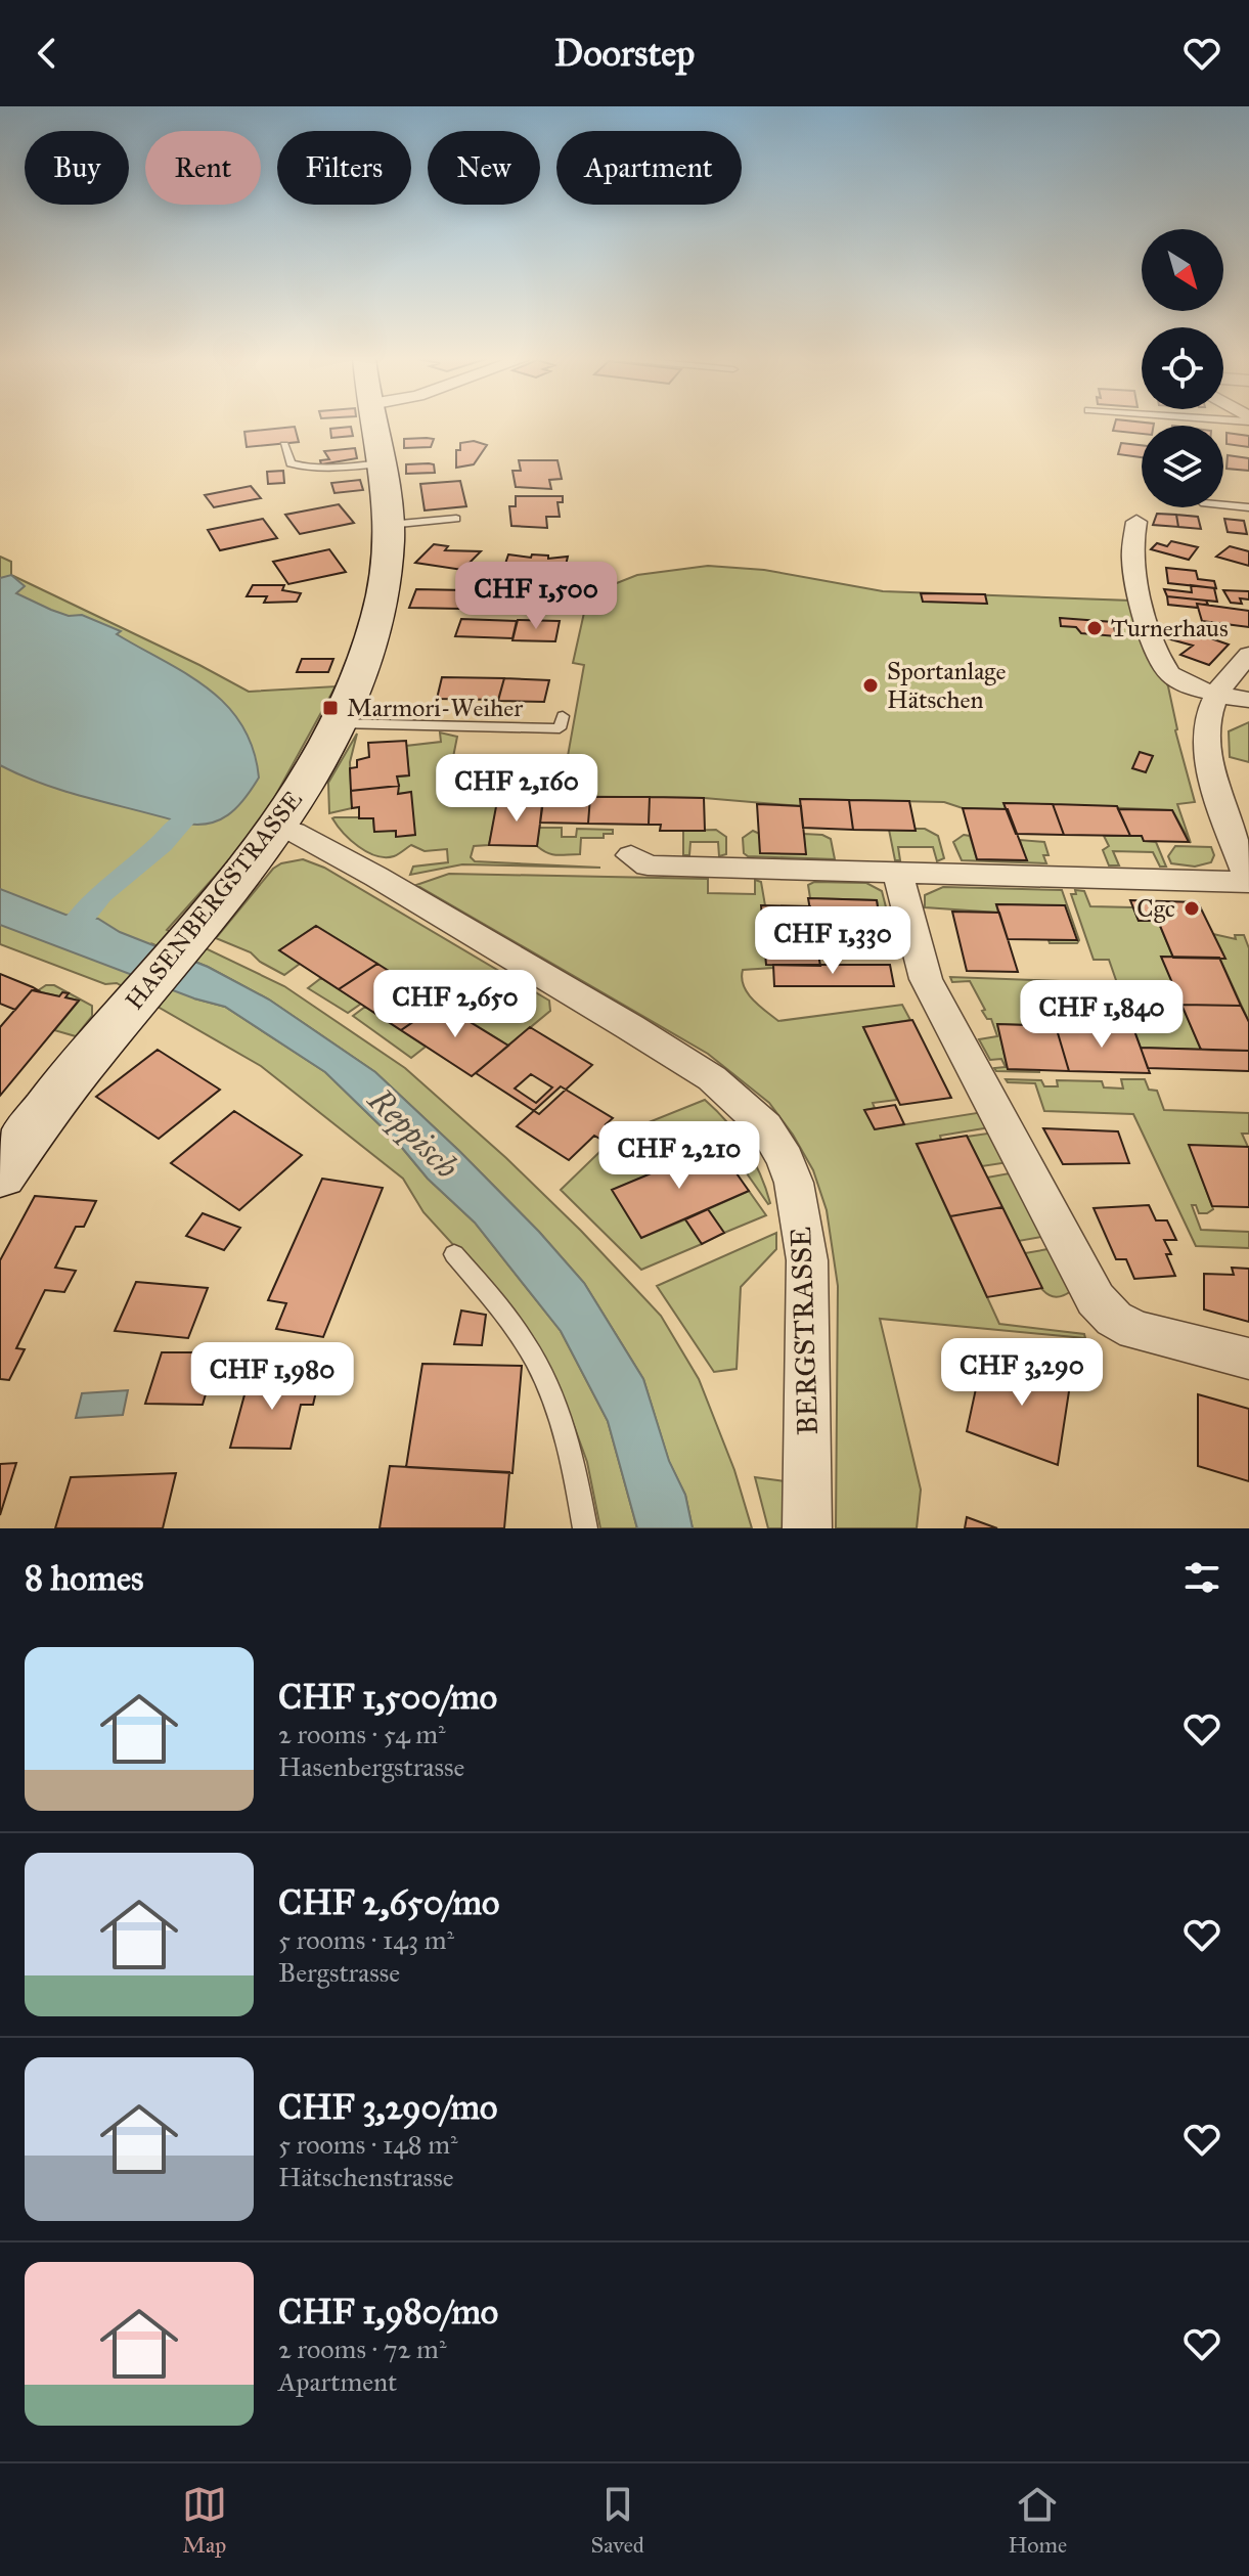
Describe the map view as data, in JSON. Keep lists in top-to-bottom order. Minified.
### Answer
{"streets":{"street":["HASENBERGSTRASSE","BERGSTRASSE"]},"crossings":[["HASENBERGSTRASSE","BERGSTRASSE"]],"water":["Reppisch"],"places":{"other":["Turnerhaus","Sportanlage Hätschen","Cgc"],"transit":["Marmori-Weiher"]},"north":"bottom right","page":{"header":"Doorstep","chip":["Buy","Rent","Filters","New","Apartment"],"price":["CHF 1,500","CHF 2,160","CHF 1,330","CHF 2,650","CHF 1,840","CHF 2,210","CHF 3,290","CHF 1,980"],"heading":"8 homes","list":[{"name":"CHF 1,500/mo","note":"2 rooms · 54 m² · Hasenbergstrasse"},{"name":"CHF 2,650/mo","note":"5 rooms · 143 m² · Bergstrasse"},{"name":"CHF 3,290/mo","note":"5 rooms · 148 m² · Hätschenstrasse"},{"name":"CHF 1,980/mo","note":"2 rooms · 72 m² · Apartment"}],"tabs":["Map","Saved","Home"]}}
